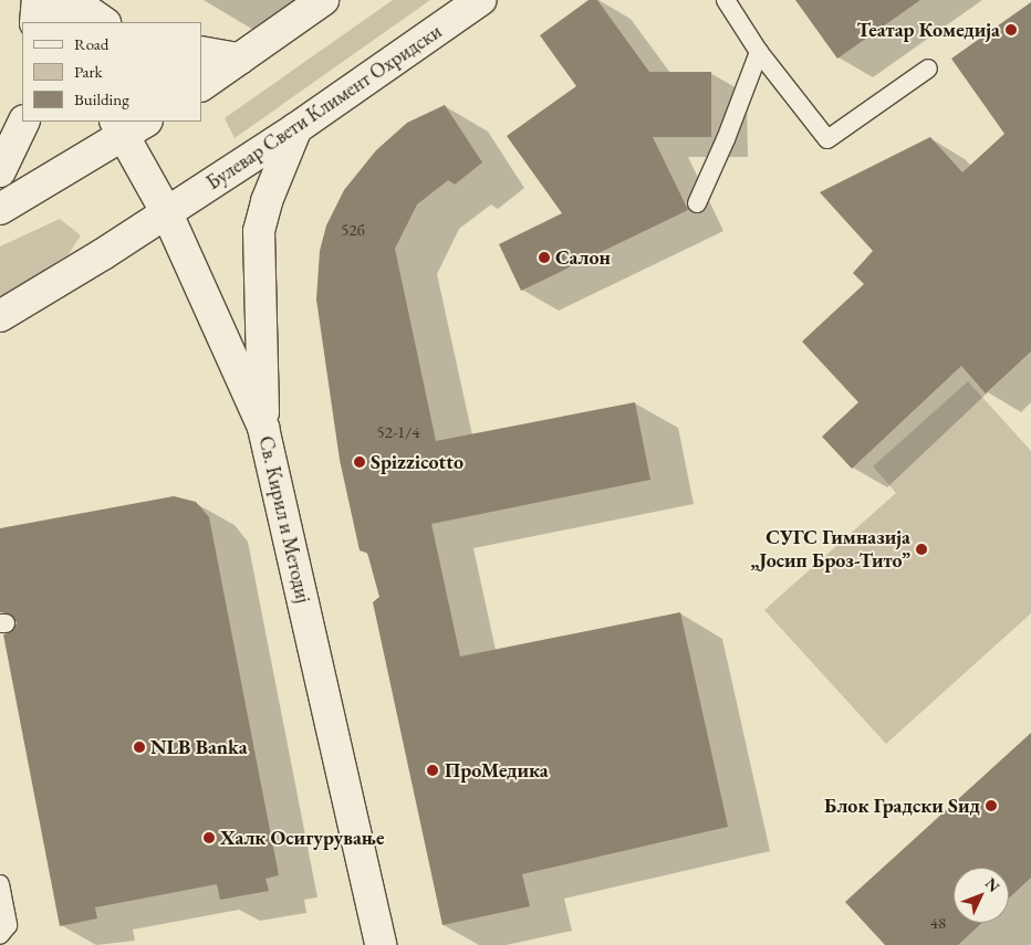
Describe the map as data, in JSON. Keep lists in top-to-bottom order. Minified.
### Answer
{"streets":{"street":["Булевар Свети Климент Охридски","Св. Кирил и Методиј"]},"crossings":[["Булевар Свети Климент Охридски","Св. Кирил и Методиј"]],"places":["Театар Комедија","Салон","Spizzicotto","СУГС Гимназија „Јосип Броз-Тито”","NLB Banka","ПроМедика","Блок Градски Sид","Халк Осигурување"],"house_numbers":["52б","52-1/4","48"],"legend":["Road","Park","Building"],"north":"top right"}
